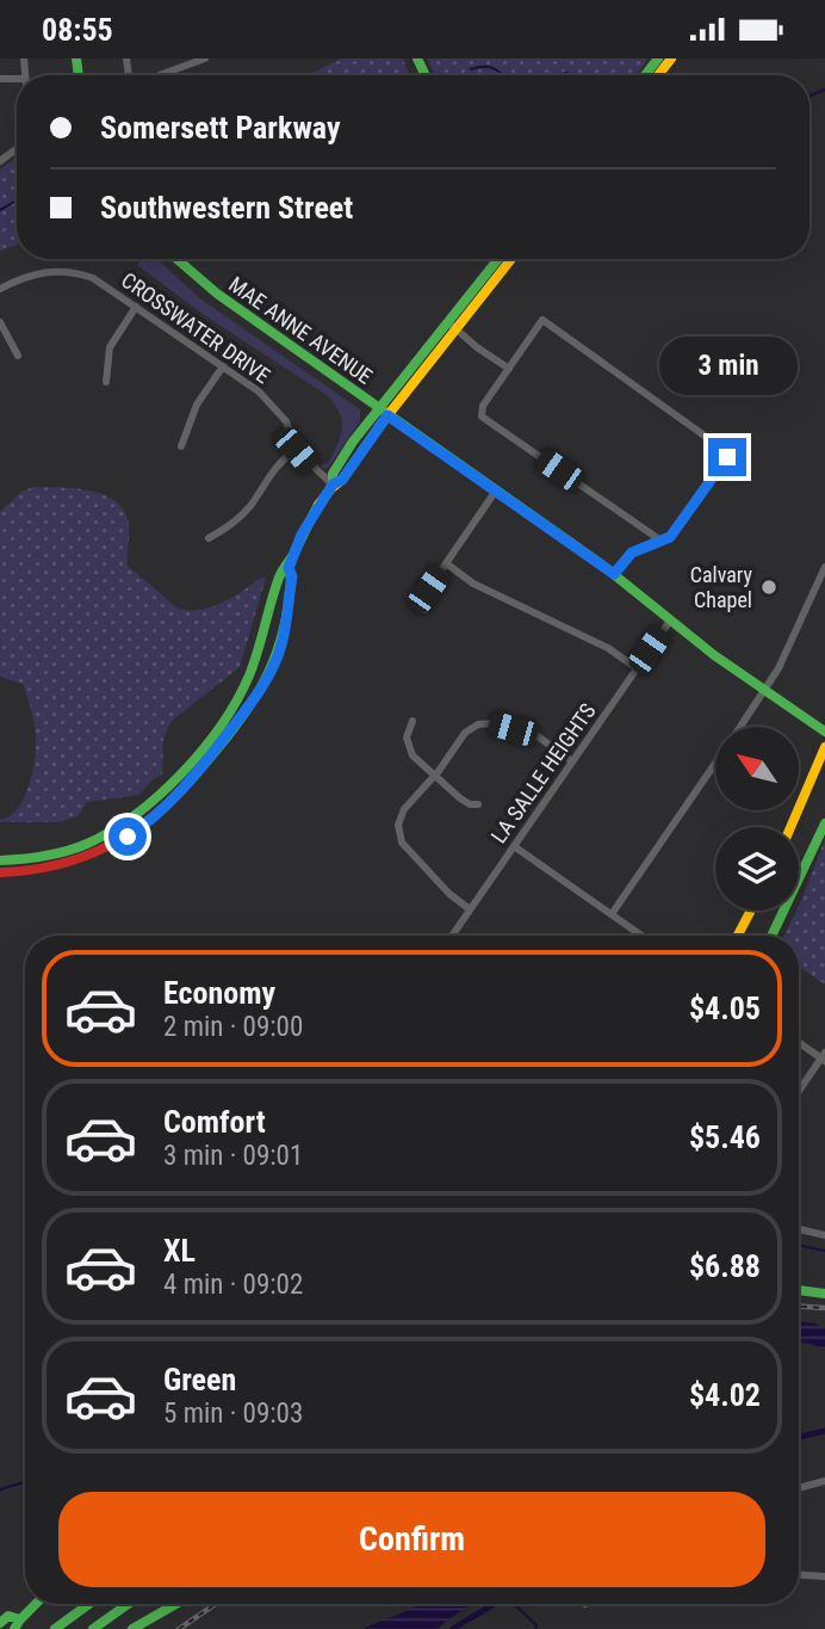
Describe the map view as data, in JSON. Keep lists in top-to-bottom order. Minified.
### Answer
{"streets":{"main road":["MAE ANNE AVENUE"],"street":["CROSSWATER DRIVE","LA SALLE HEIGHTS"]},"crossings":[["MAE ANNE AVENUE","LA SALLE HEIGHTS"]],"places":["Calvary Chapel"],"north":"top left","page":{"status":"08:55","banner":["Somersett Parkway","Southwestern Street"],"bubble":"3 min","list":[{"name":"Economy","note":"2 min · 09:00","value":"$4.05"},{"name":"Comfort","note":"3 min · 09:01","value":"$5.46"},{"name":"XL","note":"4 min · 09:02","value":"$6.88"},{"name":"Green","note":"5 min · 09:03","value":"$4.02"}],"buttons":"Confirm"}}
